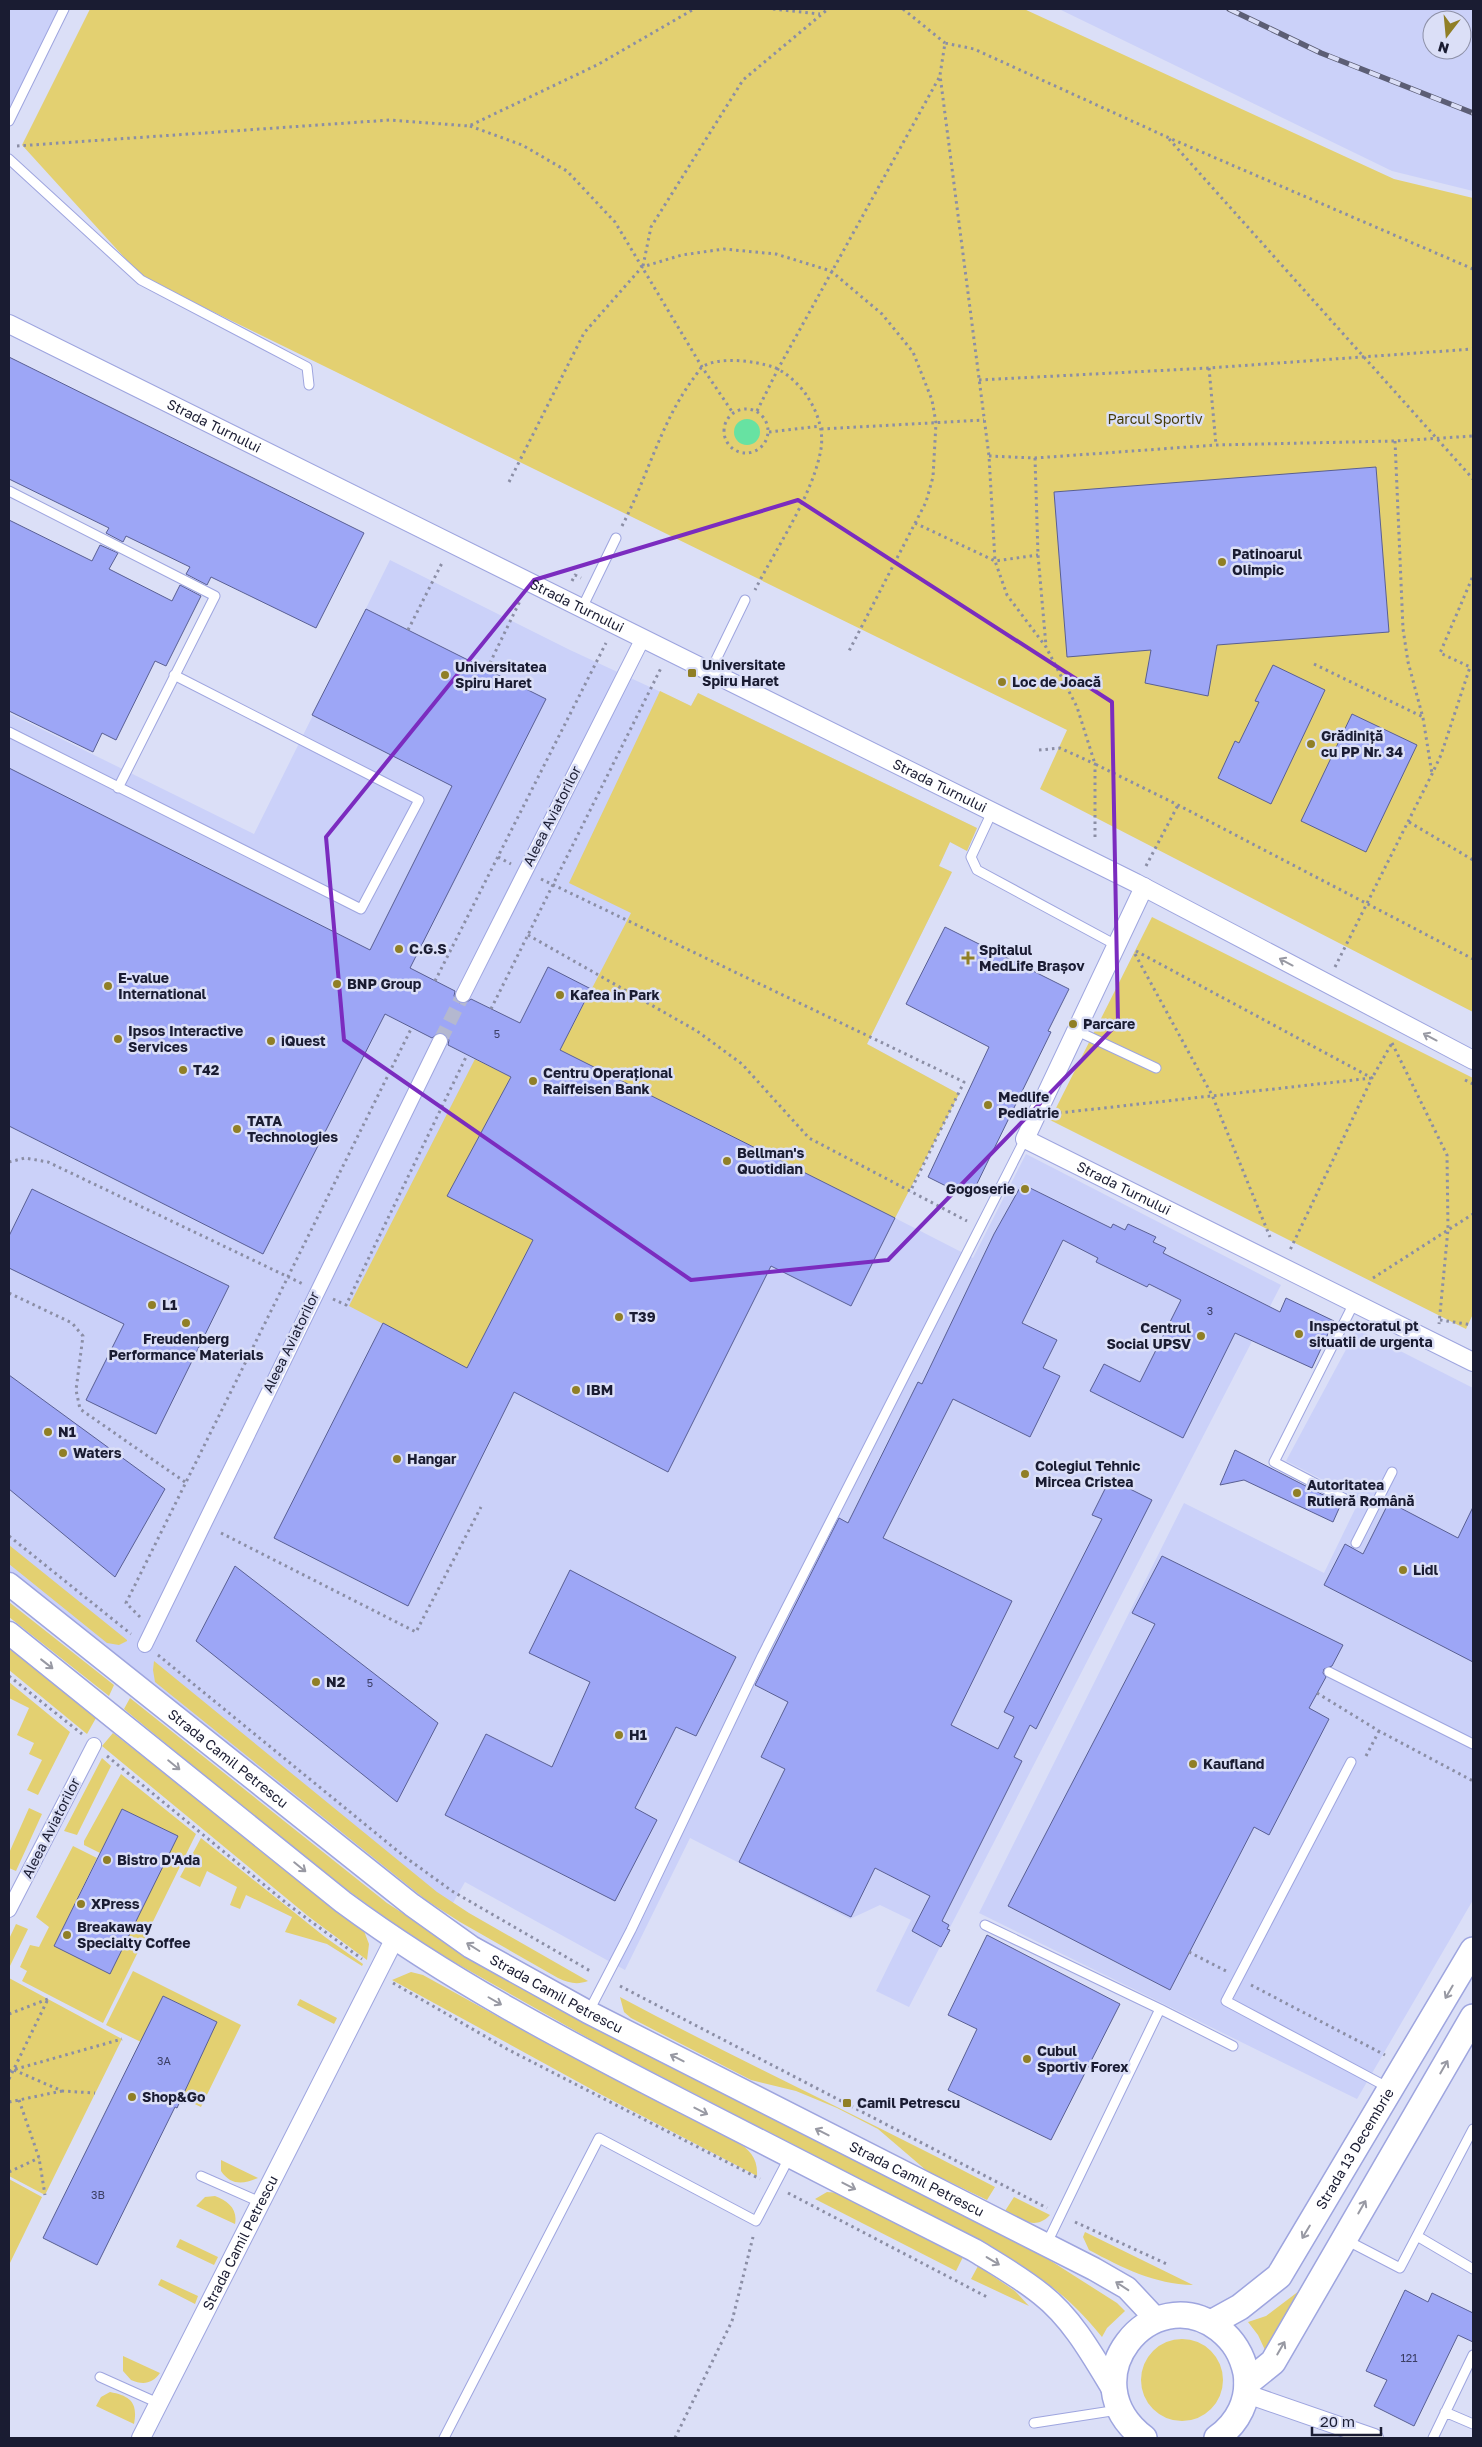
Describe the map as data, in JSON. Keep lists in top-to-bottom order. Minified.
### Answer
{"streets":{"main road":["Strada 13 Decembrie"],"street":["Strada Turnului","Aleea Aviatorilor","Strada Camil Petrescu"]},"crossings":[["Strada Turnului","Aleea Aviatorilor"]],"parks":["Parcul Sportiv"],"places":{"other":["Patinoarul Olimpic","Universitatea Spiru Haret","Loc de Joacă","Grădiniță cu PP Nr. 34","C.G.S","BNP Group","E-value International","Kafea in Park","Parcare","Ipsos Interactive Services","iQuest","T42","Centru Operațional Raiffeisen Bank","Medlife Pediatrie","TATA Technologies","Bellman's Quotidian","Gogoserie","L1","T39","Freudenberg Performance Materials","Inspectoratul pt situatii de urgenta","Centrul Social UPSV","IBM","N1","Waters","Hangar","Colegiul Tehnic Mircea Cristea","Autoritatea Rutieră Română","Lidl","N2","H1","Kaufland","Bistro D'Ada","XPress","Breakaway Specialty Coffee","Cubul Sportiv Forex","Shop&Go"],"transit":["Universitate Spiru Haret","Camil Petrescu"],"health":["Spitalul MedLife Brașov"]},"house_numbers":["5","3","5","3A","3B","121"],"scale_bar":"20 m","north":"bottom"}
